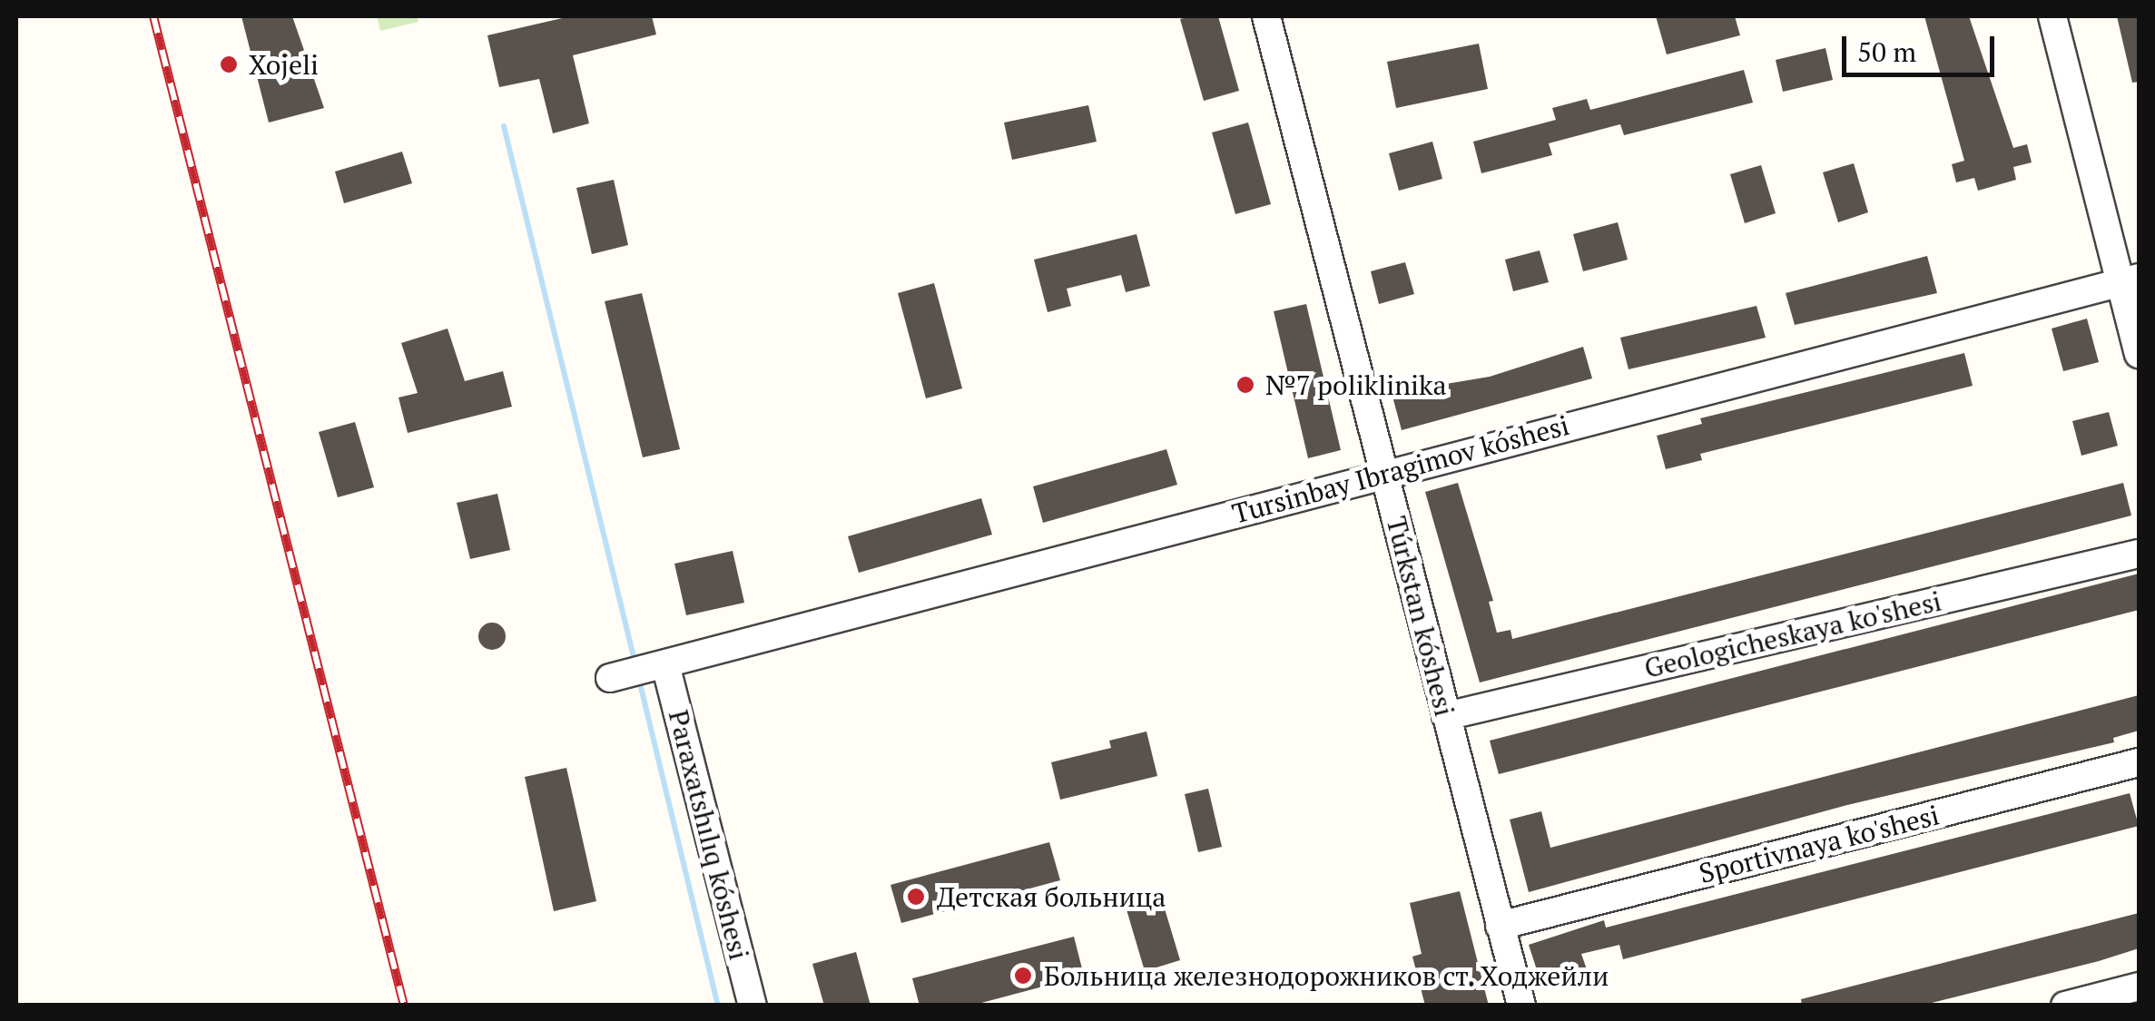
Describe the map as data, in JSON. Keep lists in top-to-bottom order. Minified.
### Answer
{"streets":{"street":["Tursinbay Ibragimov kóshesi","Túrkstan kóshesi","Geologicheskaya ko'shesi","Paraxatshılıq kóshesi","Sportivnaya ko'shesi"]},"crossings":[["Tursinbay Ibragimov kóshesi","Túrkstan kóshesi"],["Tursinbay Ibragimov kóshesi","Paraxatshılıq kóshesi"],["Túrkstan kóshesi","Geologicheskaya ko'shesi"],["Túrkstan kóshesi","Sportivnaya ko'shesi"]],"places":["Xojeli","№7 poliklinika","Детская больница","Больница железнодорожников ст. Ходжейли"],"scale_bar":"50 m"}
